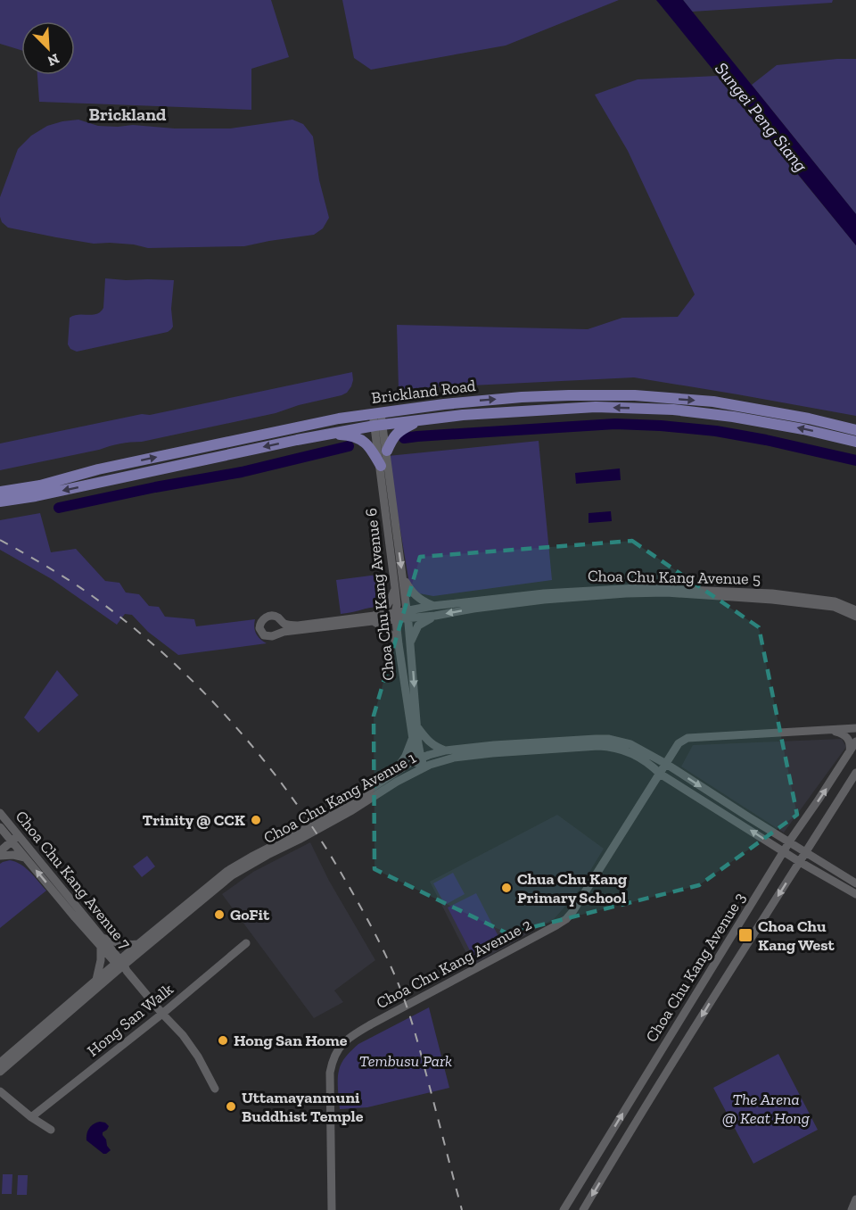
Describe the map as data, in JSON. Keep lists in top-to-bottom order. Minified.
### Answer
{"streets":{"main road":["Brickland Road"],"street":["Choa Chu Kang Avenue 5","Choa Chu Kang Avenue 6","Choa Chu Kang Avenue 1","Choa Chu Kang Avenue 7","Choa Chu Kang Avenue 2","Choa Chu Kang Avenue 3","Hong San Walk"]},"crossings":[["Brickland Road","Choa Chu Kang Avenue 6"],["Choa Chu Kang Avenue 5","Choa Chu Kang Avenue 6"],["Choa Chu Kang Avenue 6","Choa Chu Kang Avenue 1"],["Choa Chu Kang Avenue 1","Choa Chu Kang Avenue 7"],["Choa Chu Kang Avenue 1","Choa Chu Kang Avenue 2"],["Choa Chu Kang Avenue 1","Choa Chu Kang Avenue 3"],["Choa Chu Kang Avenue 7","Hong San Walk"]],"districts":["Brickland"],"water":["Sungei Peng Siang"],"parks":["Tembusu Park","The Arena @ Keat Hong"],"places":{"other":["Trinity @ CCK","Chua Chu Kang Primary School","GoFit","Hong San Home","Uttamayanmuni Buddhist Temple"],"transit":["Choa Chu Kang West"]},"north":"bottom right"}
